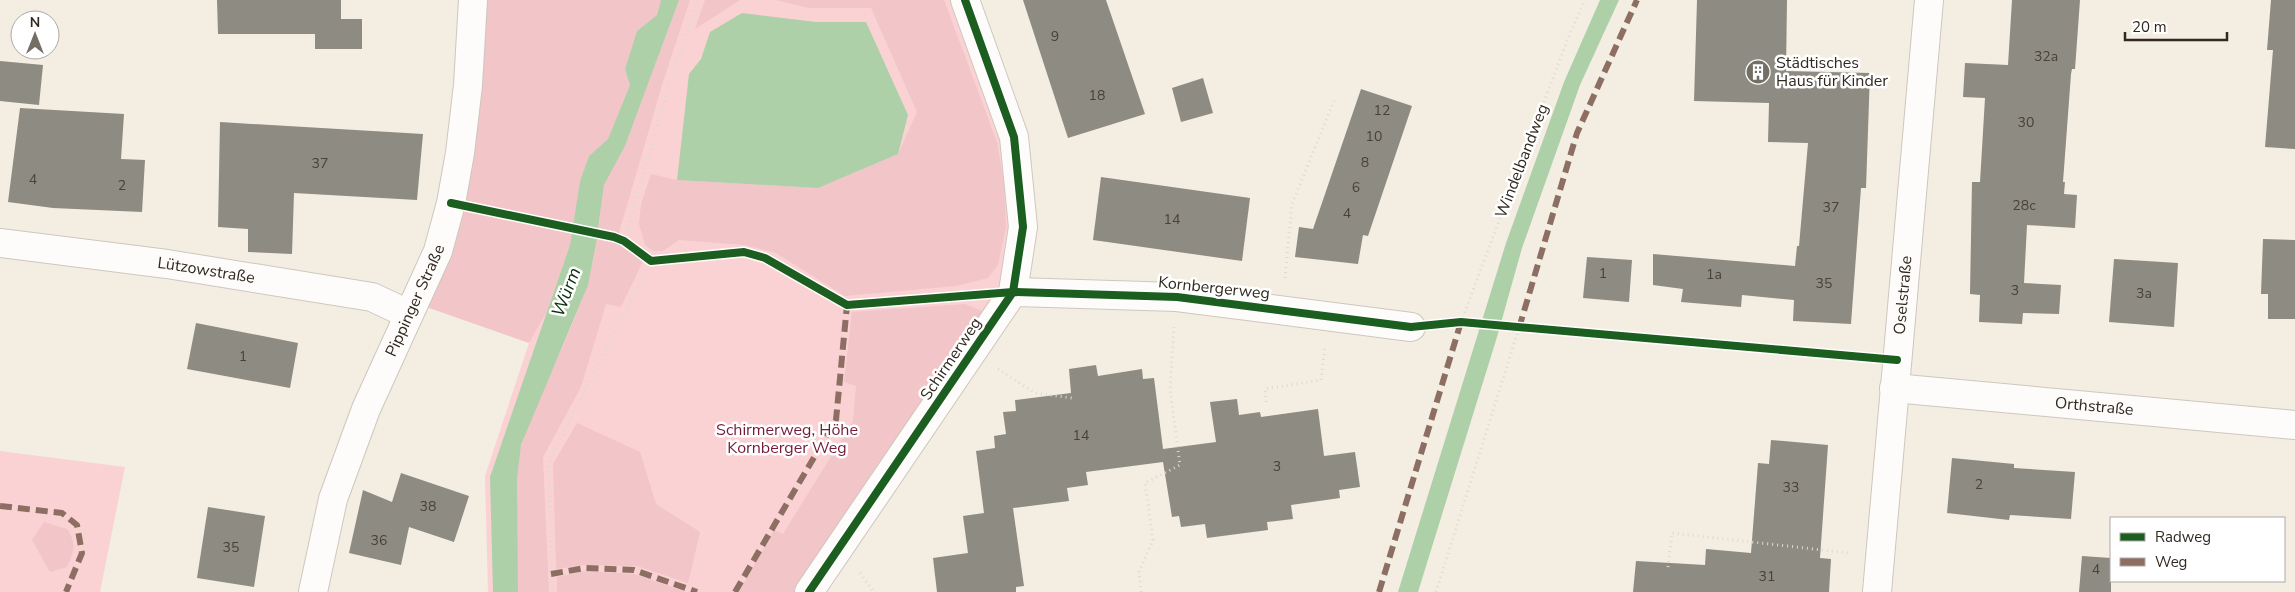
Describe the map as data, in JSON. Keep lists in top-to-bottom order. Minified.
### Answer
{"streets":{"street":["Lützowstraße","Kornbergerweg","Oselstraße","Pippinger Straße","Schirmerweg","Orthstraße"],"path":["Windelbandweg"]},"crossings":[["Lützowstraße","Pippinger Straße"],["Kornbergerweg","Schirmerweg"],["Oselstraße","Orthstraße"]],"water":["Würm"],"parks":["Schirmerweg, Höhe Kornberger Weg"],"places":{"building":["Städtisches Haus für Kinder"]},"house_numbers":["9","32a","18","12","30","10","8","37","4","2","6","28c","37","4","14","1","1a","35","3","3a","1","14","3","2","33","38","36","35","4","31"],"legend":["Radweg","Weg"],"scale_bar":"20 m","north":"top"}
